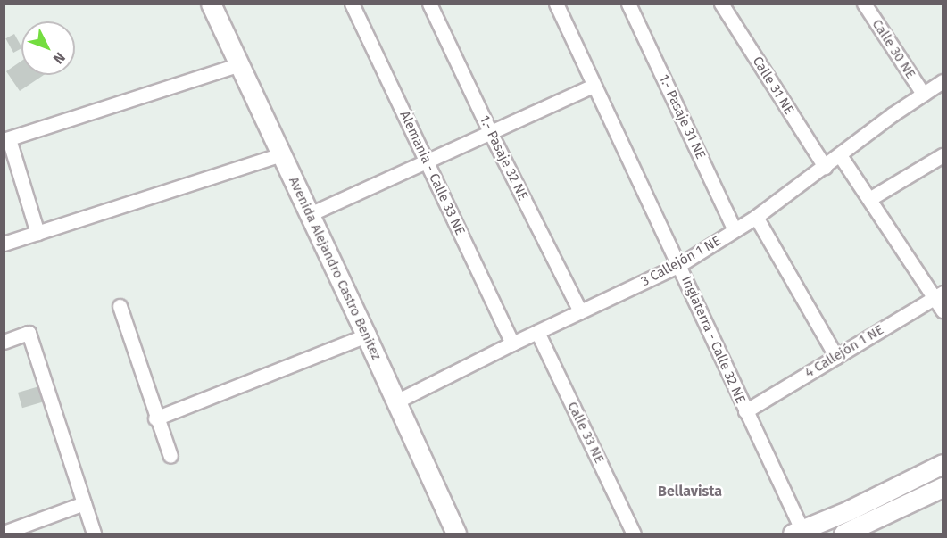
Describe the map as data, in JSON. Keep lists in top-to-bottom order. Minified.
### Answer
{"streets":{"street":["Calle 30 NE","Calle 31 NE","1.- Pasaje 31 NE","1.- Pasaje 32 NE","Alemania - Calle 33 NE","3 Callejón 1 NE","Avenida Alejandro Castro Benitez","Inglaterra - Calle 32 NE","4 Callejón 1 NE","Calle 33 NE"]},"crossings":[["Calle 30 NE","3 Callejón 1 NE"],["Calle 31 NE","3 Callejón 1 NE"],["1.- Pasaje 31 NE","3 Callejón 1 NE"],["1.- Pasaje 32 NE","3 Callejón 1 NE"],["Alemania - Calle 33 NE","3 Callejón 1 NE"],["3 Callejón 1 NE","Avenida Alejandro Castro Benitez"],["3 Callejón 1 NE","Inglaterra - Calle 32 NE"],["3 Callejón 1 NE","Calle 33 NE"],["Inglaterra - Calle 32 NE","4 Callejón 1 NE"]],"districts":["Bellavista"],"north":"bottom right"}
